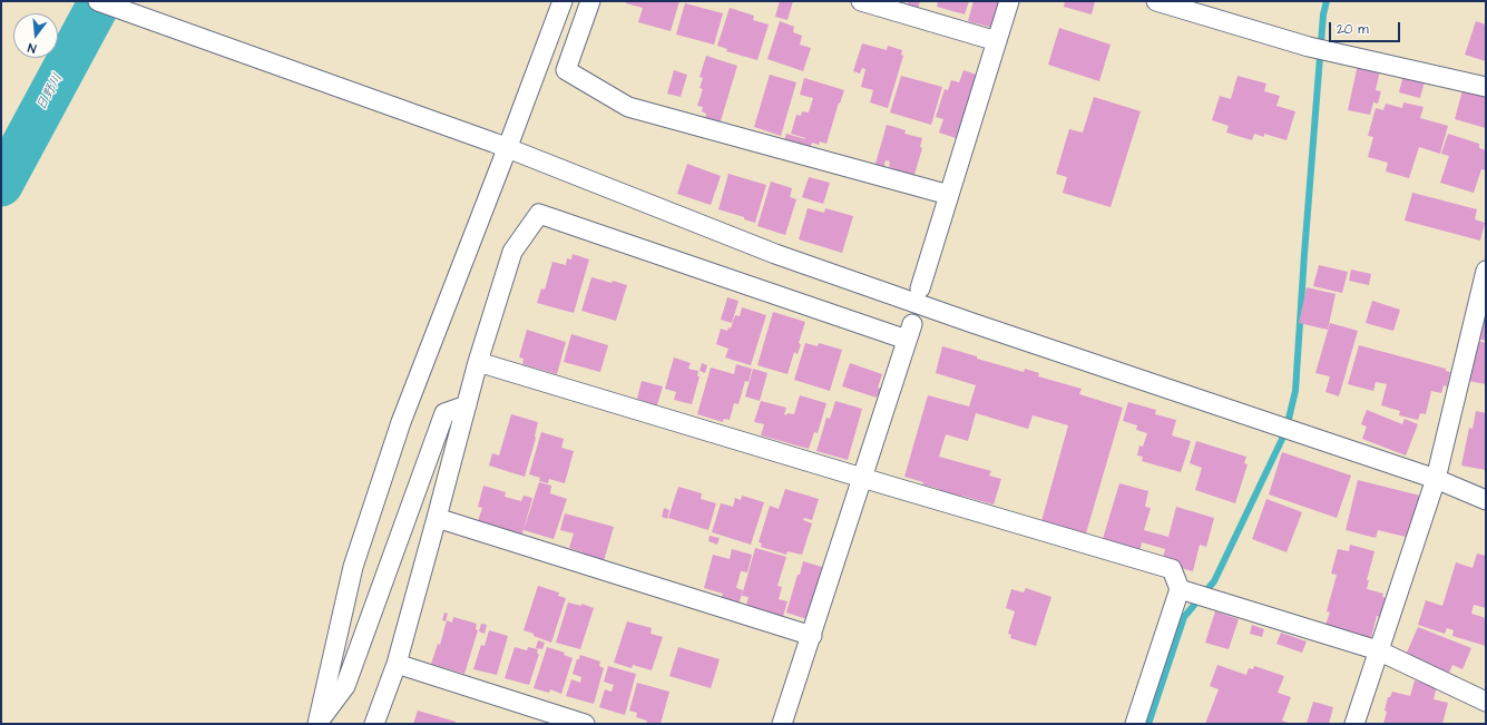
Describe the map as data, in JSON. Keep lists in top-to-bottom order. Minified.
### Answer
{"water":["日野川"],"scale_bar":"20 m","north":"bottom"}
